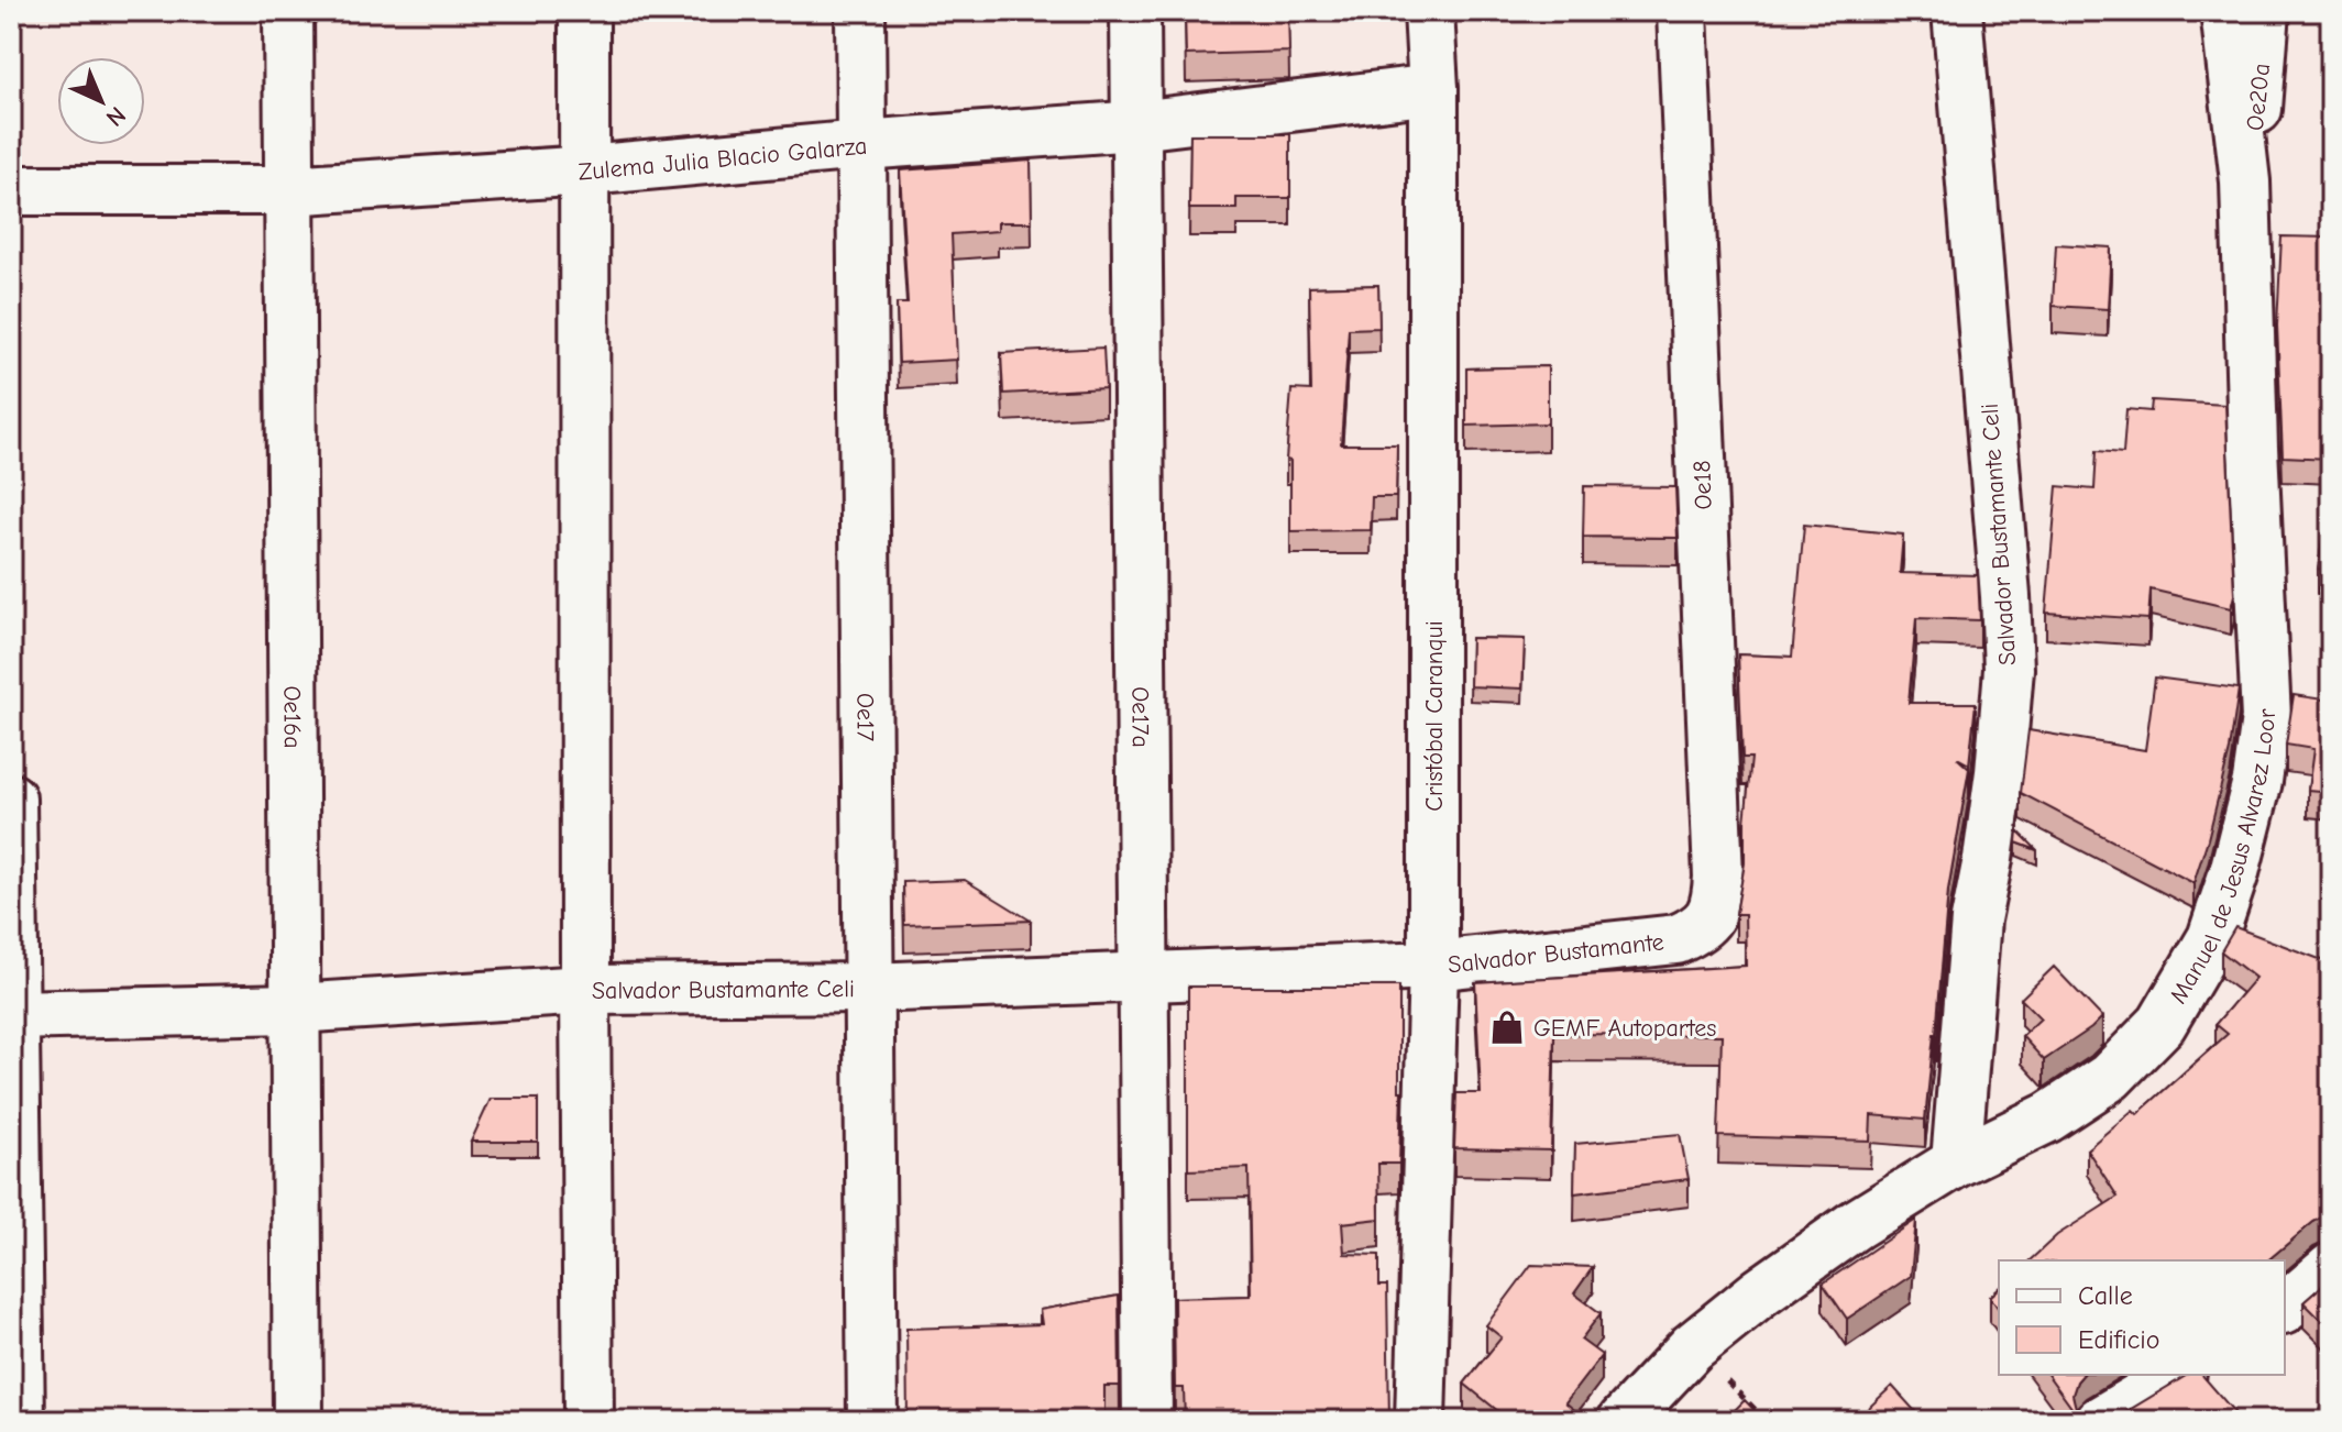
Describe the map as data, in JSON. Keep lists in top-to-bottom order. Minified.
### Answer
{"streets":{"street":["Oe20a","Zulema Julia Blacio Galarza","Oe18","Salvador Bustamante Celi","Oe16a","Oe17","Oe17a","Cristóbal Caranqui","Manuel de Jesus Alvarez Loor","Salvador Bustamante"]},"crossings":[["Oe20a","Manuel de Jesus Alvarez Loor"],["Zulema Julia Blacio Galarza","Oe16a"],["Zulema Julia Blacio Galarza","Oe17"],["Zulema Julia Blacio Galarza","Oe17a"],["Zulema Julia Blacio Galarza","Cristóbal Caranqui"],["Oe18","Salvador Bustamante"],["Salvador Bustamante Celi","Oe16a"],["Salvador Bustamante Celi","Oe17"],["Salvador Bustamante Celi","Oe17a"],["Salvador Bustamante Celi","Cristóbal Caranqui"],["Salvador Bustamante Celi","Manuel de Jesus Alvarez Loor"],["Salvador Bustamante Celi","Salvador Bustamante"],["Cristóbal Caranqui","Salvador Bustamante"]],"places":{"shop":["GEMF Autopartes"]},"legend":["Calle","Edificio"],"north":"bottom right"}
